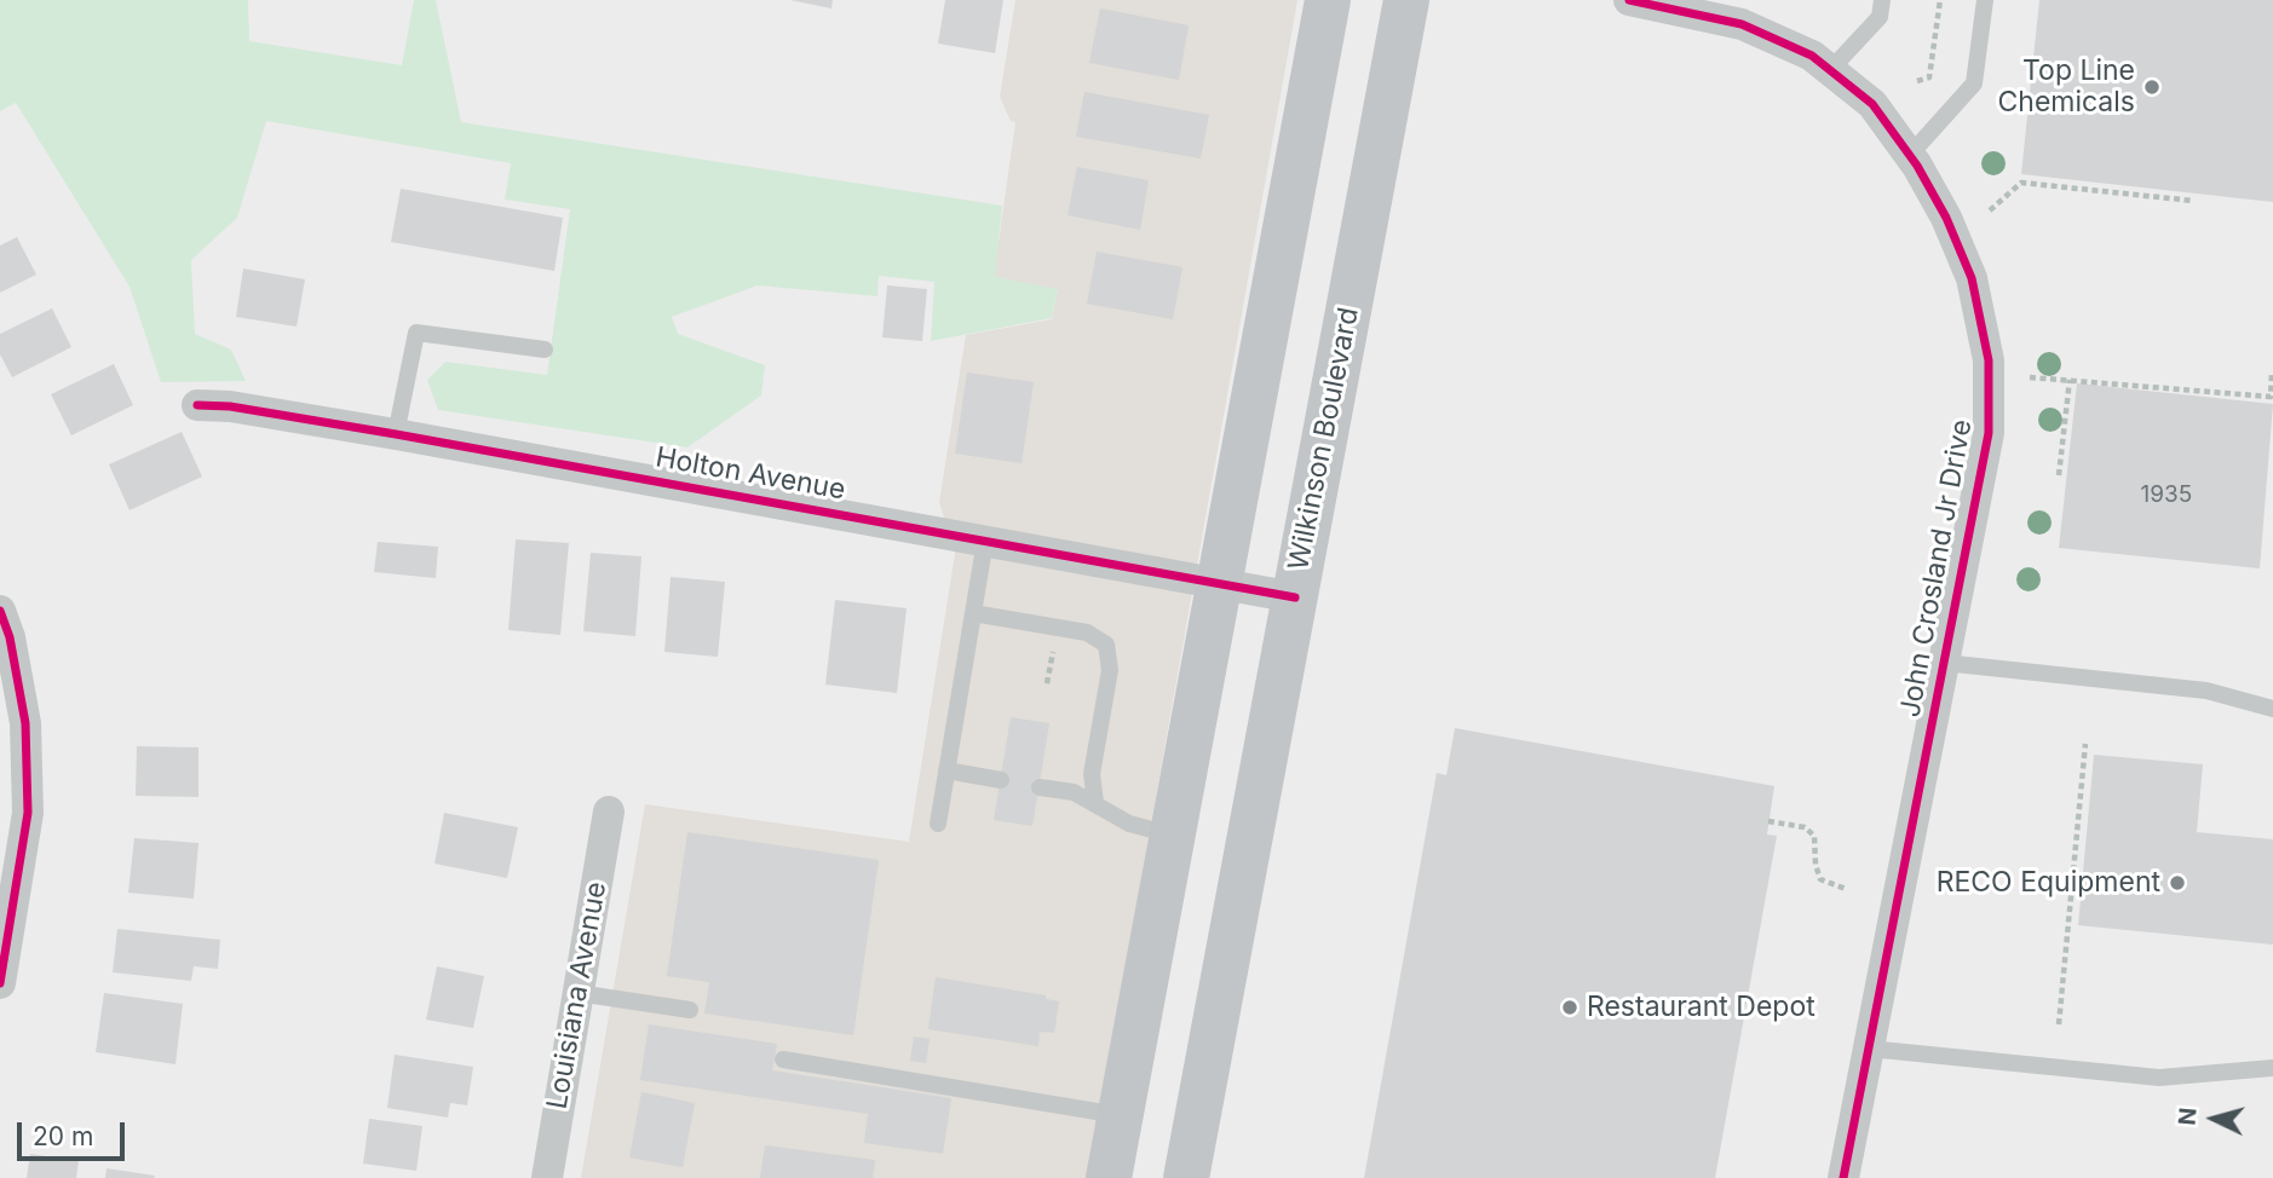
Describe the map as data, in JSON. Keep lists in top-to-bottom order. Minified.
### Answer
{"streets":{"main road":["Wilkinson Boulevard"],"street":["Holton Avenue","John Crosland Jr Drive","Louisiana Avenue"]},"crossings":[["Wilkinson Boulevard","Holton Avenue"]],"places":["Top Line Chemicals","RECO Equipment","Restaurant Depot"],"house_numbers":["1935"],"scale_bar":"20 m","north":"left"}
